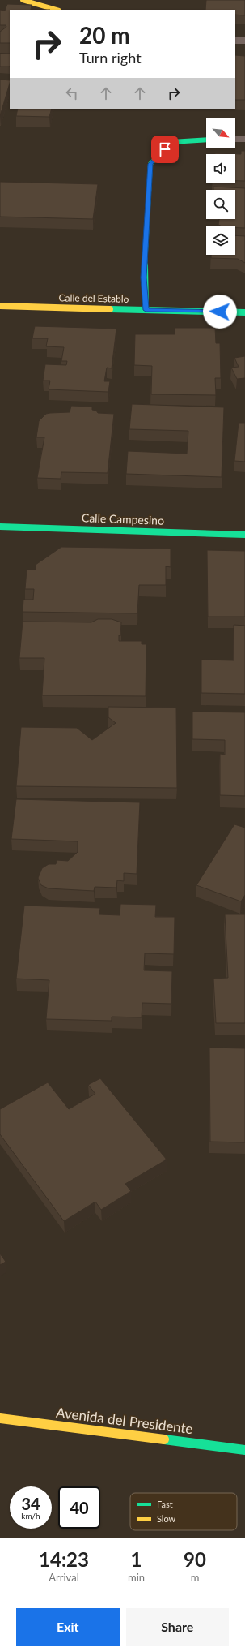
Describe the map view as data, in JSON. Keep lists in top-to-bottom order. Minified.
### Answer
{"streets":{"street":["Calle del Establo","Calle Campesino","Avenida del Presidente"]},"legend":["Fast","Slow"],"north":"bottom right","page":{"turn":["20 m","Turn right"],"speed":"34 km/h","limit":"40","eta":["14:23","Arrival","1","min","90","m"],"buttons":["Exit","Share"]}}
